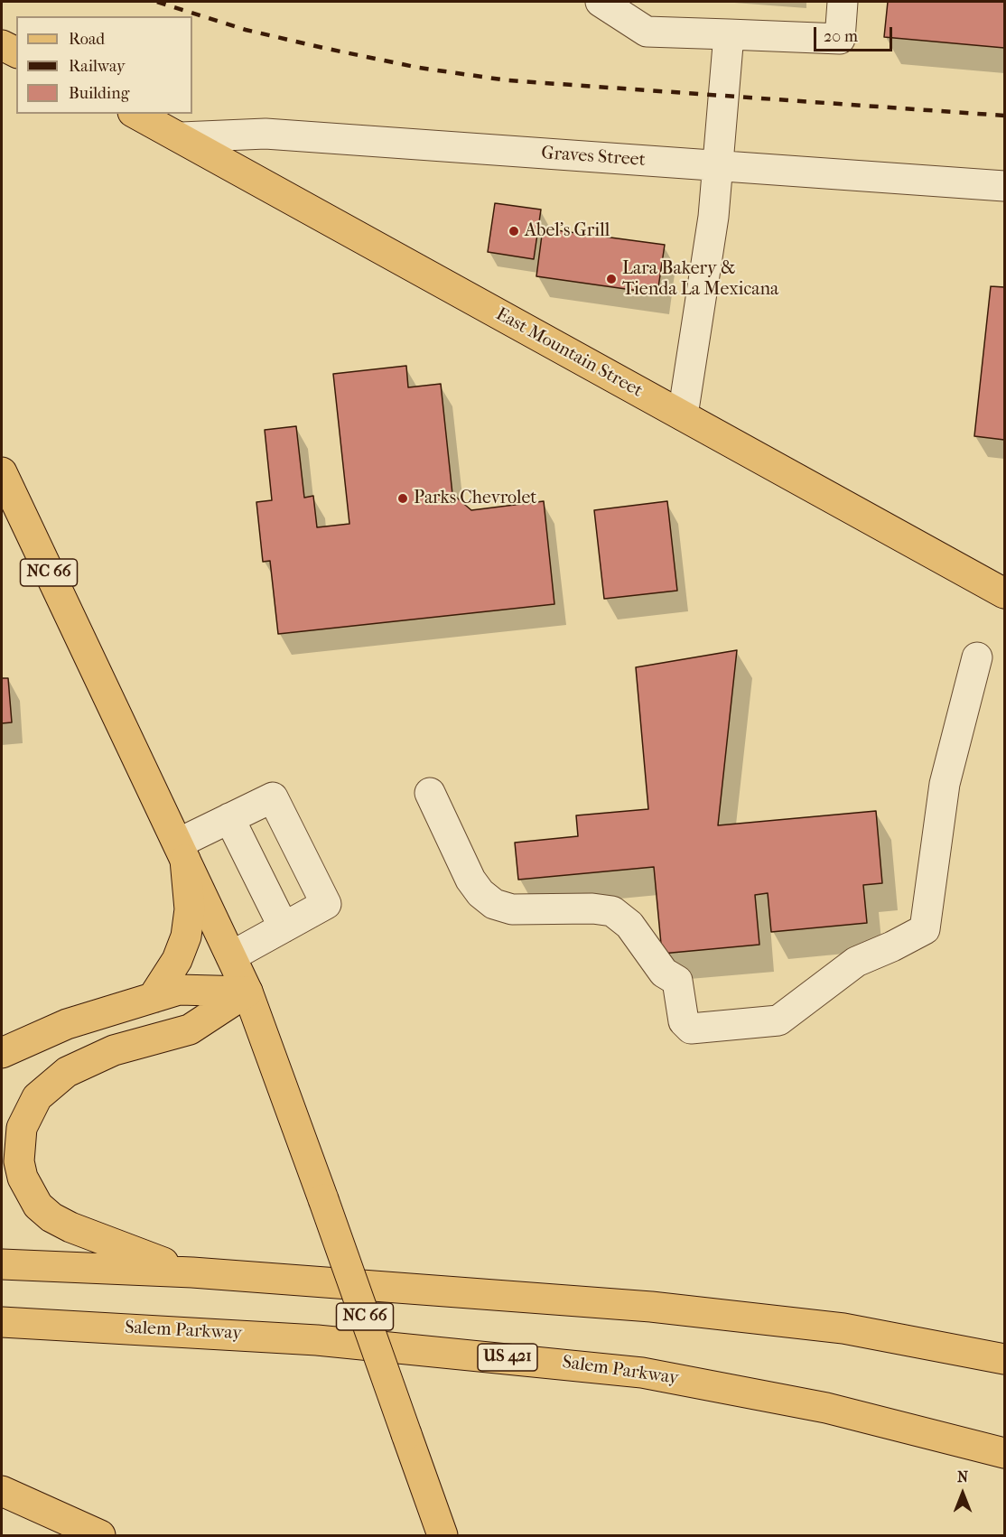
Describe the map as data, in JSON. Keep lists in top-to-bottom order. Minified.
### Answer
{"streets":{"main road":["East Mountain Street","NC 66","Salem Parkway","US 421"],"street":["Graves Street"]},"crossings":[["Graves Street","East Mountain Street"]],"places":["Abel's Grill","Lara Bakery & Tienda La Mexicana","Parks Chevrolet"],"legend":["Road","Railway","Building"],"scale_bar":"20 m","north":"top"}
